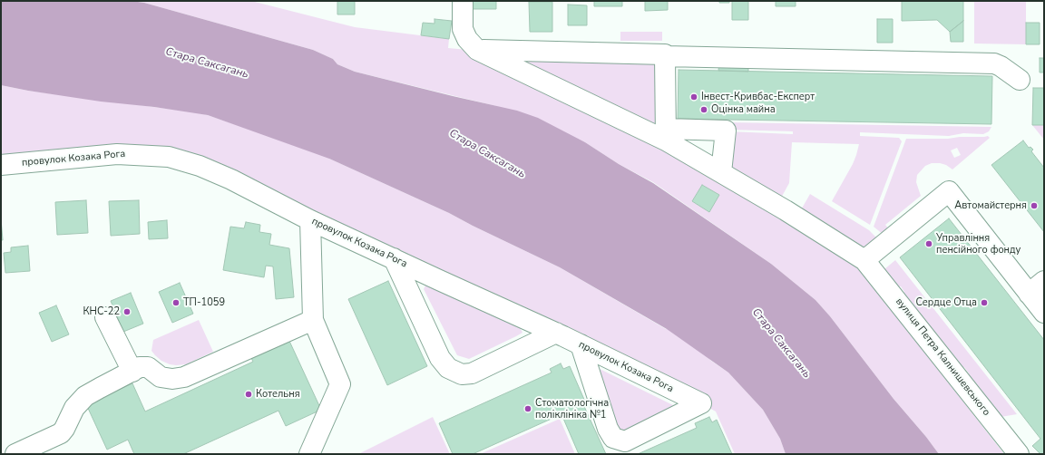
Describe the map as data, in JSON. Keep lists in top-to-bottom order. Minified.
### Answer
{"streets":{"street":["провулок Козака Рога","вулиця Петра Калнишевського"]},"water":["Стара Саксагань"],"places":["Інвест-Кривбас-Експерт","Оцінка майна","Автомайстерня","Управління пенсійного фонду","ТП-1059","Сердце Отца","КНС-22","Котельня","Стоматологічна поліклініка №1"]}
